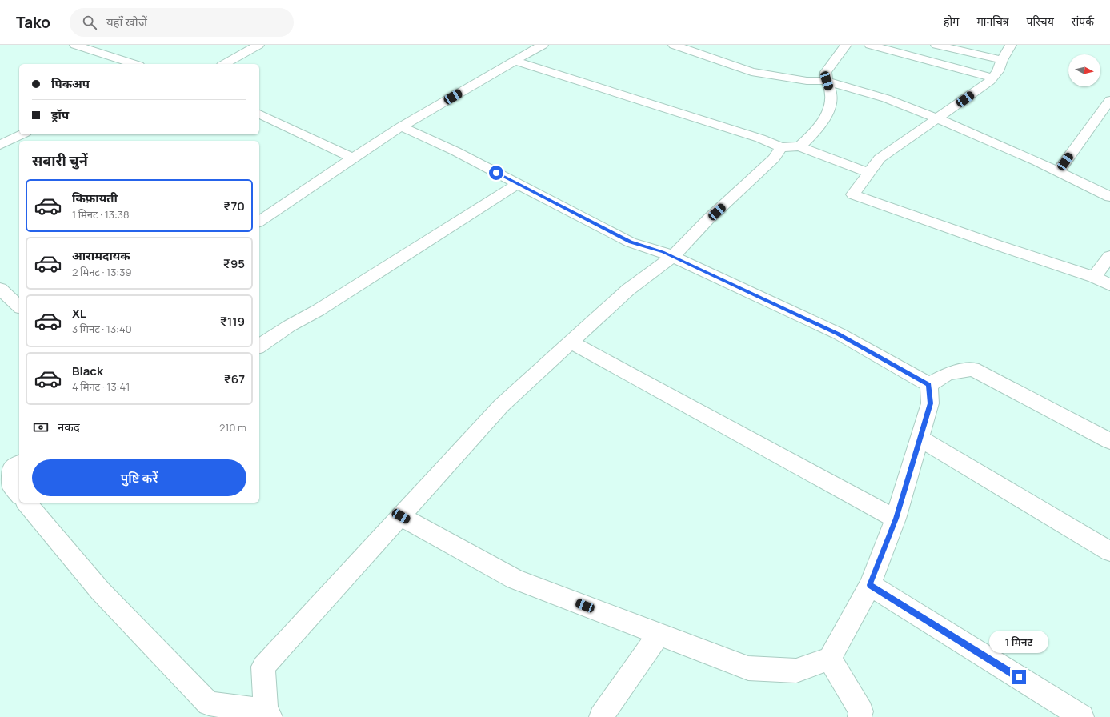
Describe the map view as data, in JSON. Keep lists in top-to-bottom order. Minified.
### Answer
{"north":"right","page":{"header":"Tako","search":"यहाँ खोजें","nav":["होम","मानचित्र","परिचय","संपर्क"],"banner":["पिकअप","ड्रॉप"],"heading":"सवारी चुनें","list":[{"name":"किफ़ायती","note":"1 मिनट · 13:38","value":"₹70"},{"name":"आरामदायक","note":"2 मिनट · 13:39","value":"₹95"},{"name":"XL","note":"3 मिनट · 13:40","value":"₹119"},{"name":"Black","note":"4 मिनट · 13:41","value":"₹67"}],"pay":["नकद","210 m"],"buttons":"पुष्टि करें","bubble":"1 मिनट"}}
